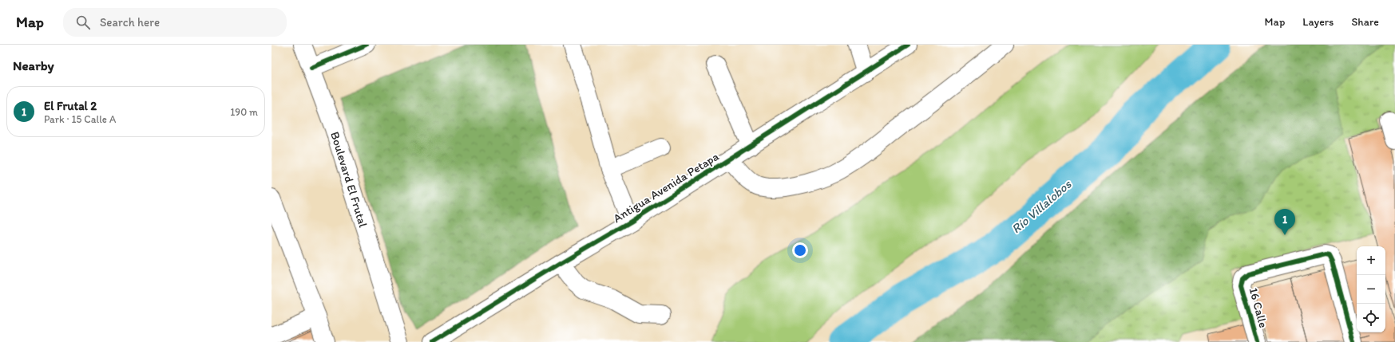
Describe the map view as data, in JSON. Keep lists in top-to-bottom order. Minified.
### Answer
{"streets":{"street":["Boulevard El Frutal","Antigua Avenida Petapa","16 Calle"]},"water":["Río Villalobos"],"page":{"header":"Map","search":"Search here","nav":["Map","Layers","Share"],"heading":"Nearby","list":[{"mark":"1","name":"El Frutal 2","note":"Park · 15 Calle A","value":"190 m"}],"pins":"1","map_buttons":["+","−"]}}
